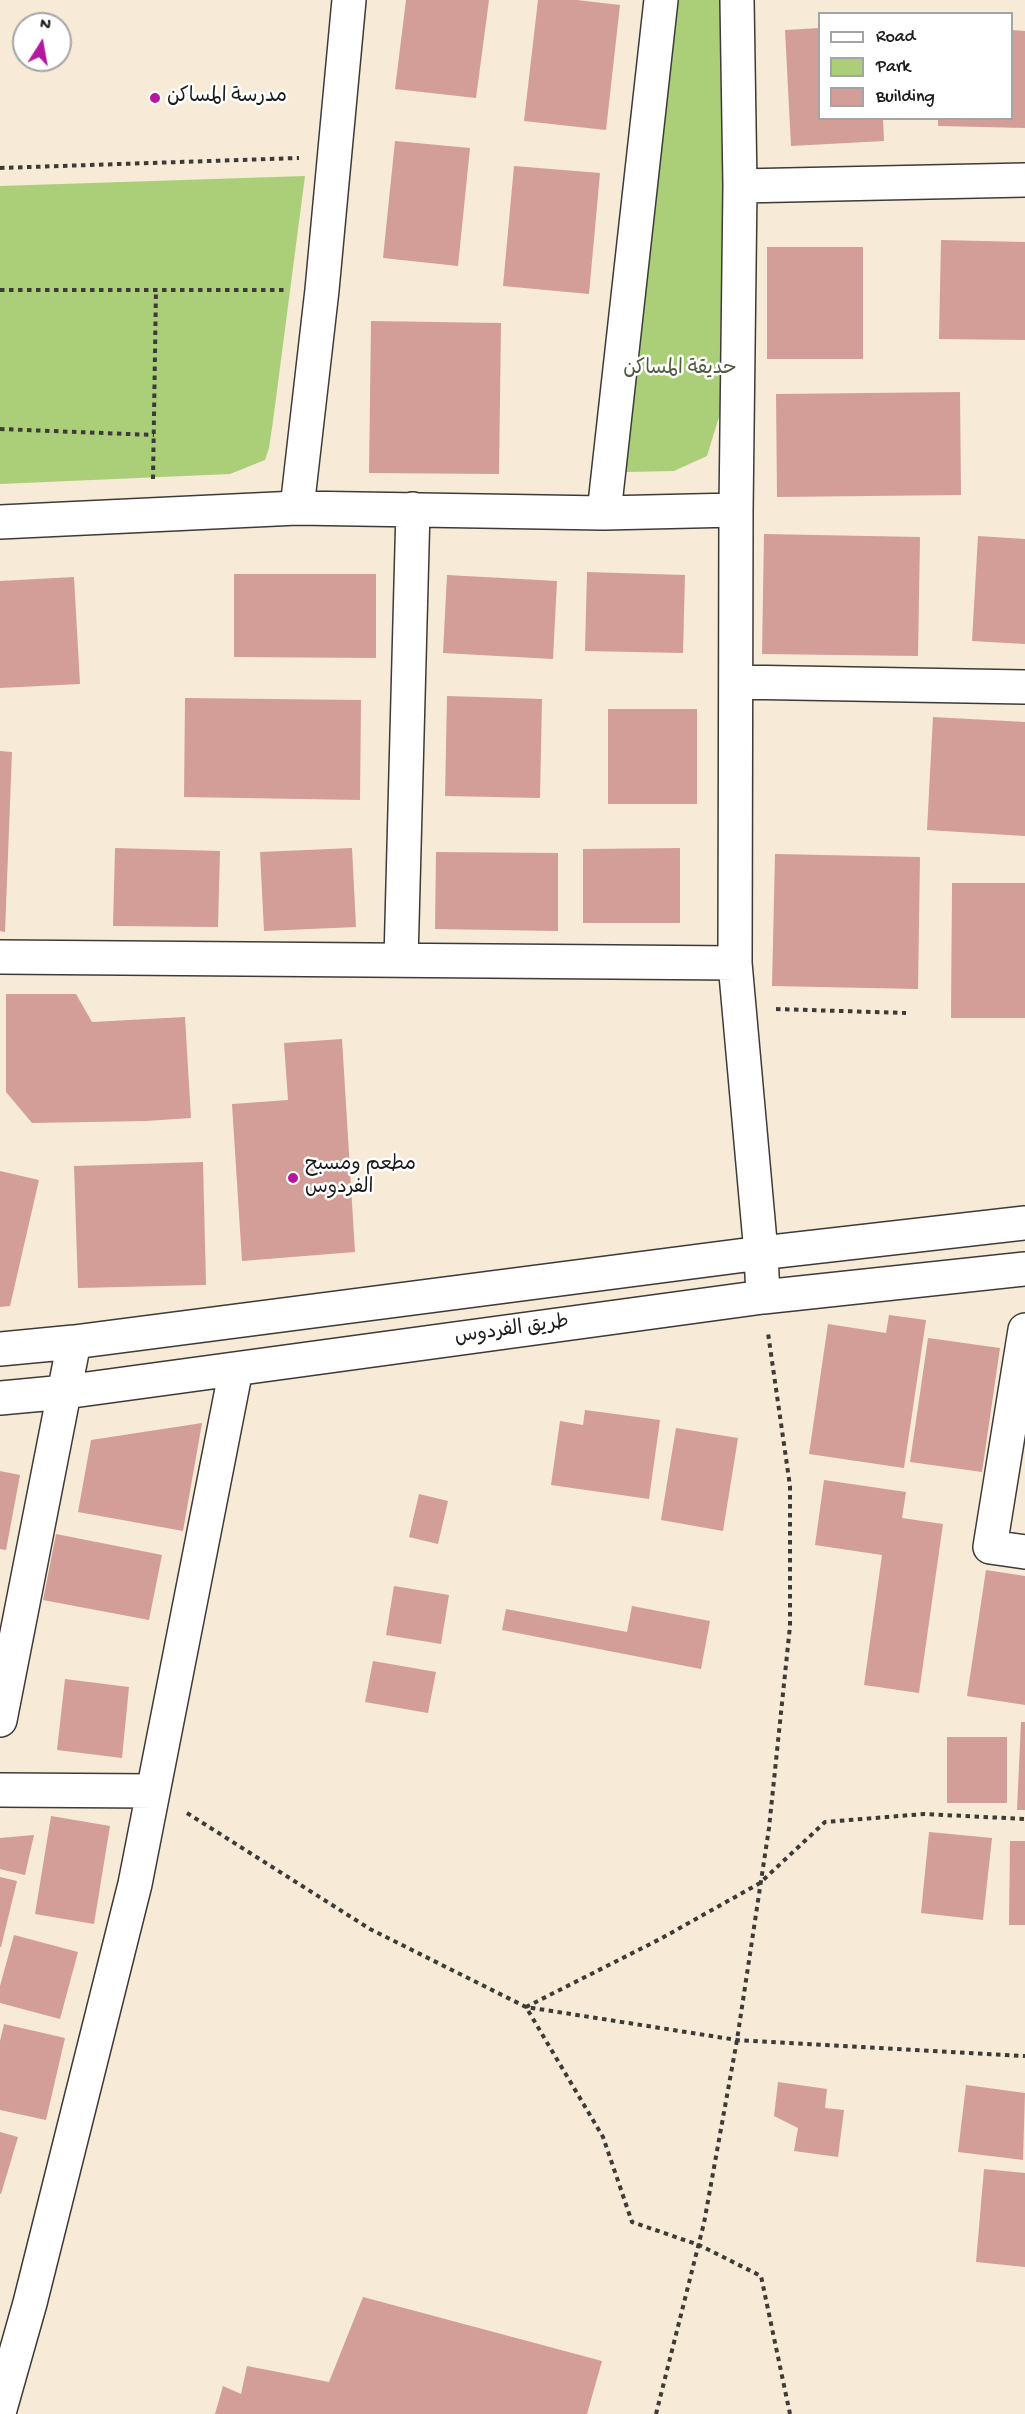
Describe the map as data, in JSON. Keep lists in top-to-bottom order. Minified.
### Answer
{"streets":{"street":["طريق الفردوس"]},"parks":["حديقة المساكن"],"places":["مدرسة المساكن","مطعم ومسبح الفردوس"],"legend":["Road","Park","Building"],"north":"top"}
